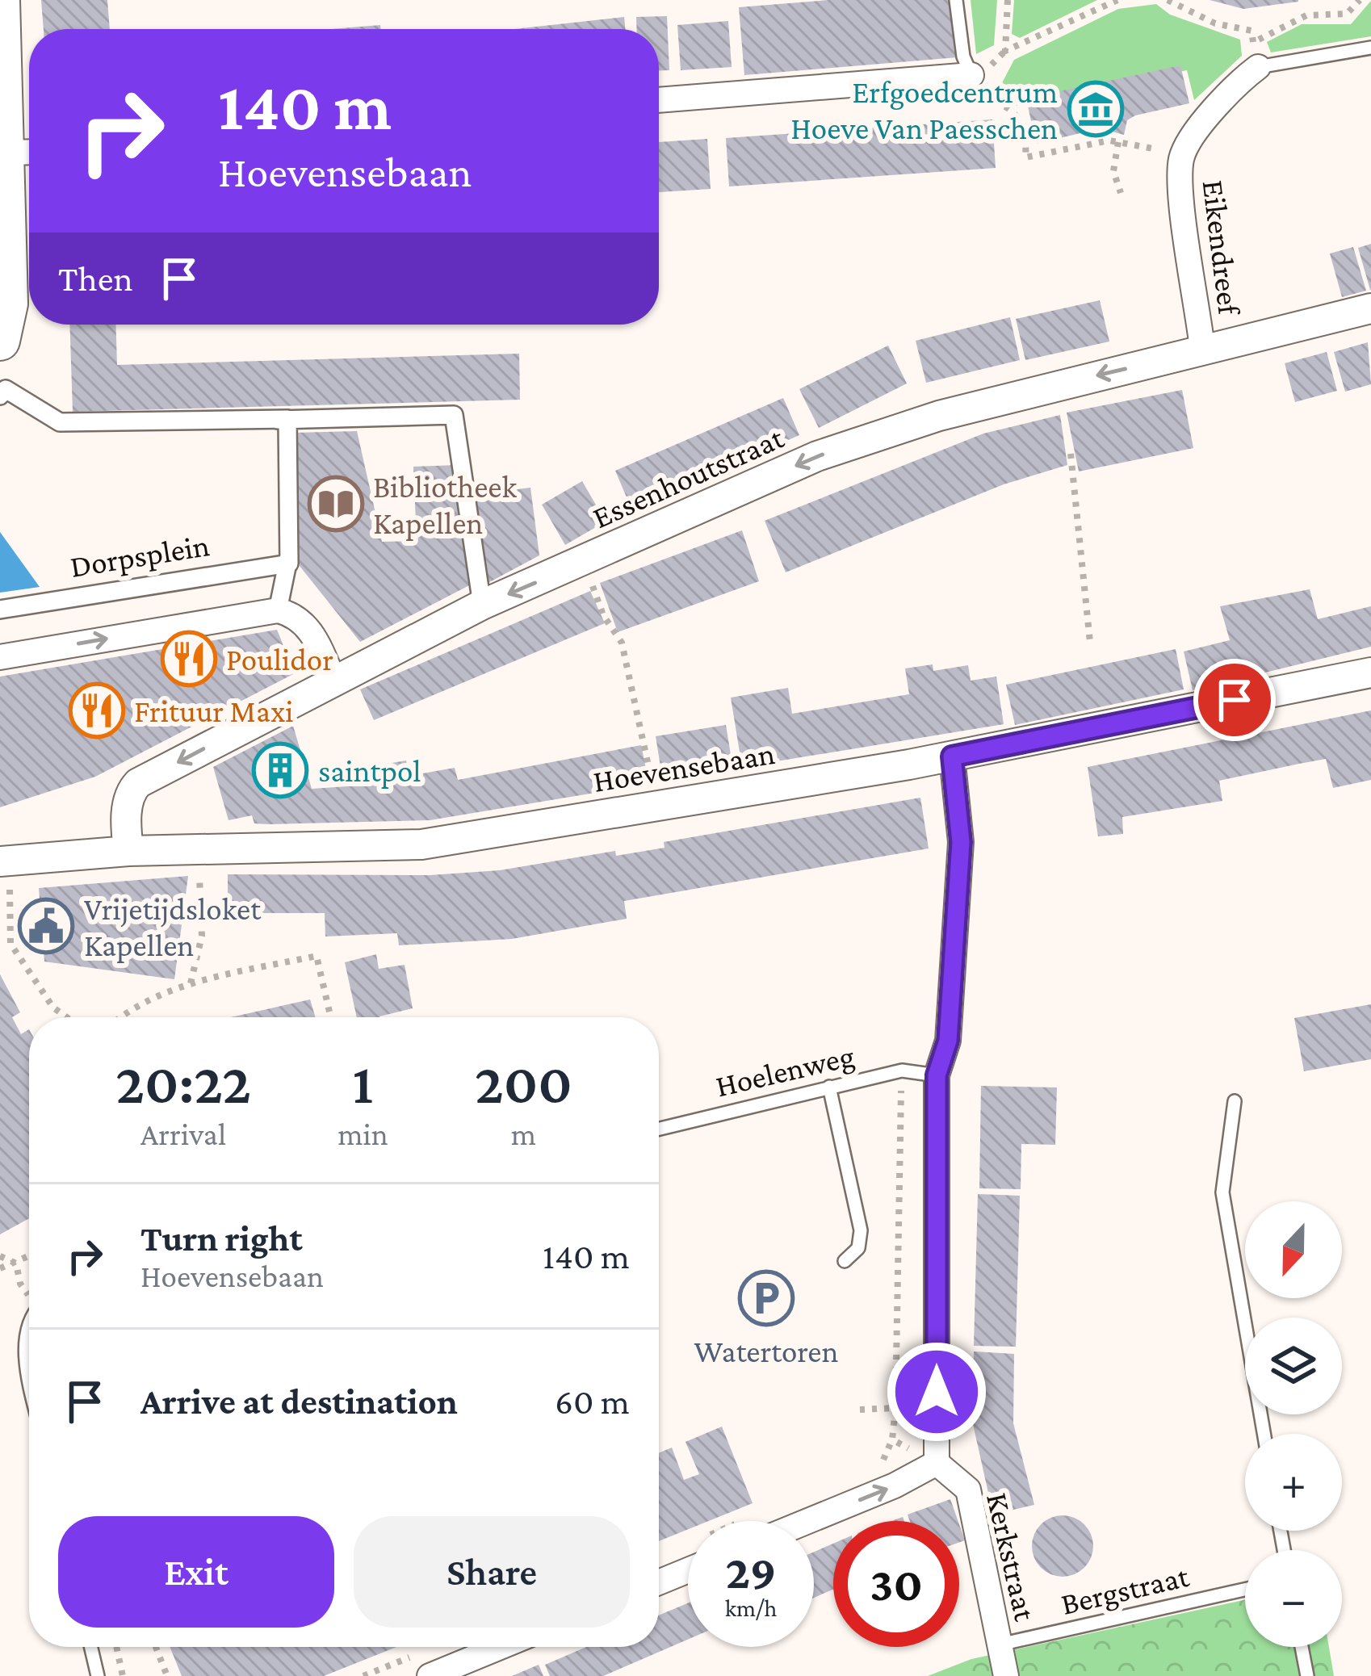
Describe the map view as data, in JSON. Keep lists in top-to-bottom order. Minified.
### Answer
{"streets":{"street":["Eikendreef","Essenhoutstraat","Dorpsplein","Hoevensebaan","Kerkstraat"],"lane":["Hoelenweg","Bergstraat"]},"crossings":[["Eikendreef","Essenhoutstraat"],["Essenhoutstraat","Hoevensebaan"],["Kerkstraat","Bergstraat"]],"one_way":["Essenhoutstraat"],"places":{"museum":["Erfgoedcentrum Hoeve Van Paesschen"],"library":["Bibliotheek Kapellen"],"restaurant":["Poulidor","Frituur Maxi"],"building":["saintpol"],"public building":["Vrijetijdsloket Kapellen"],"parking":["Watertoren"]},"north":"bottom","page":{"turn":["140 m","Hoevensebaan"],"then":"Then","eta":["20:22","Arrival","1","min","200","m"],"list":[{"name":"Turn right","note":"Hoevensebaan","value":"140 m"},{"name":"Arrive at destination","value":"60 m"}],"map_buttons":["+","−"],"buttons":["Exit","Share"],"speed":"29 km/h","limit":"30"}}
